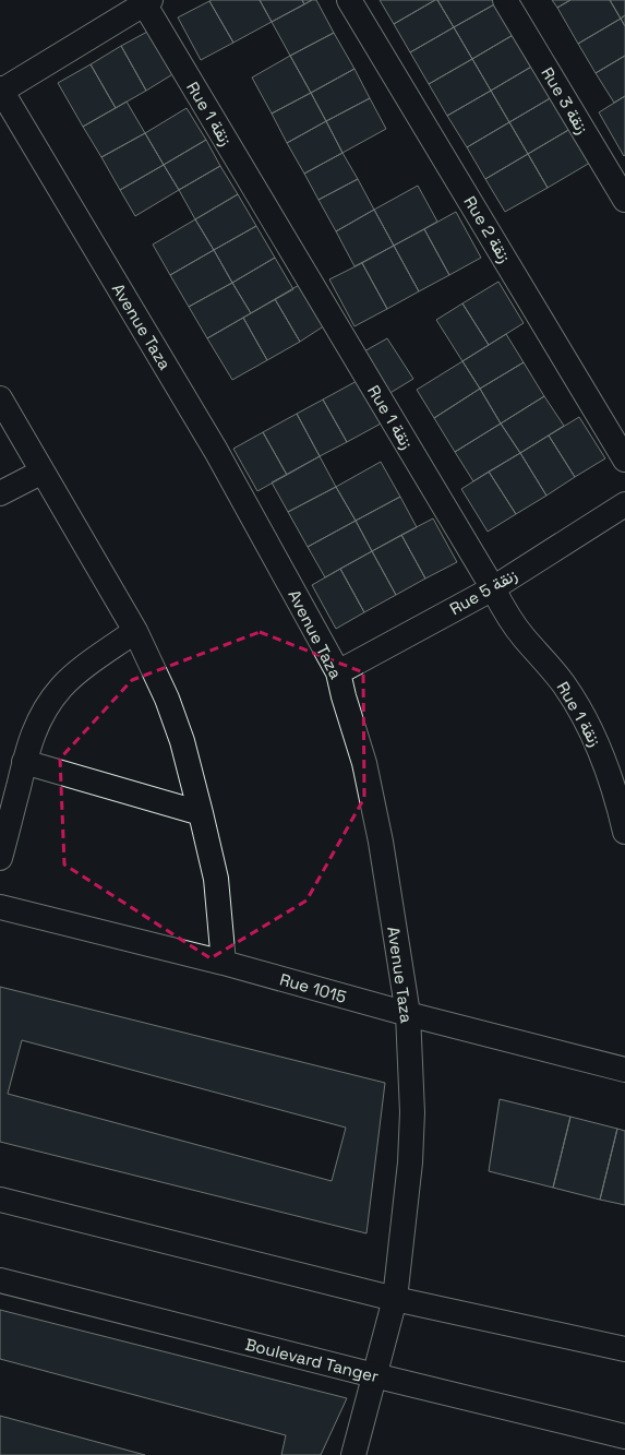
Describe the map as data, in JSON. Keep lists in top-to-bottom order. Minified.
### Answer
{"streets":{"street":["Rue 3 زنقة","Rue 1 زنقة","Rue 2 زنقة","Avenue Taza","Rue 5 زنقة","Rue 1015","Boulevard Tanger"]},"crossings":[["Rue 1 زنقة","Rue 5 زنقة"],["Avenue Taza","Rue 5 زنقة"],["Avenue Taza","Rue 1015"],["Avenue Taza","Boulevard Tanger"]]}
